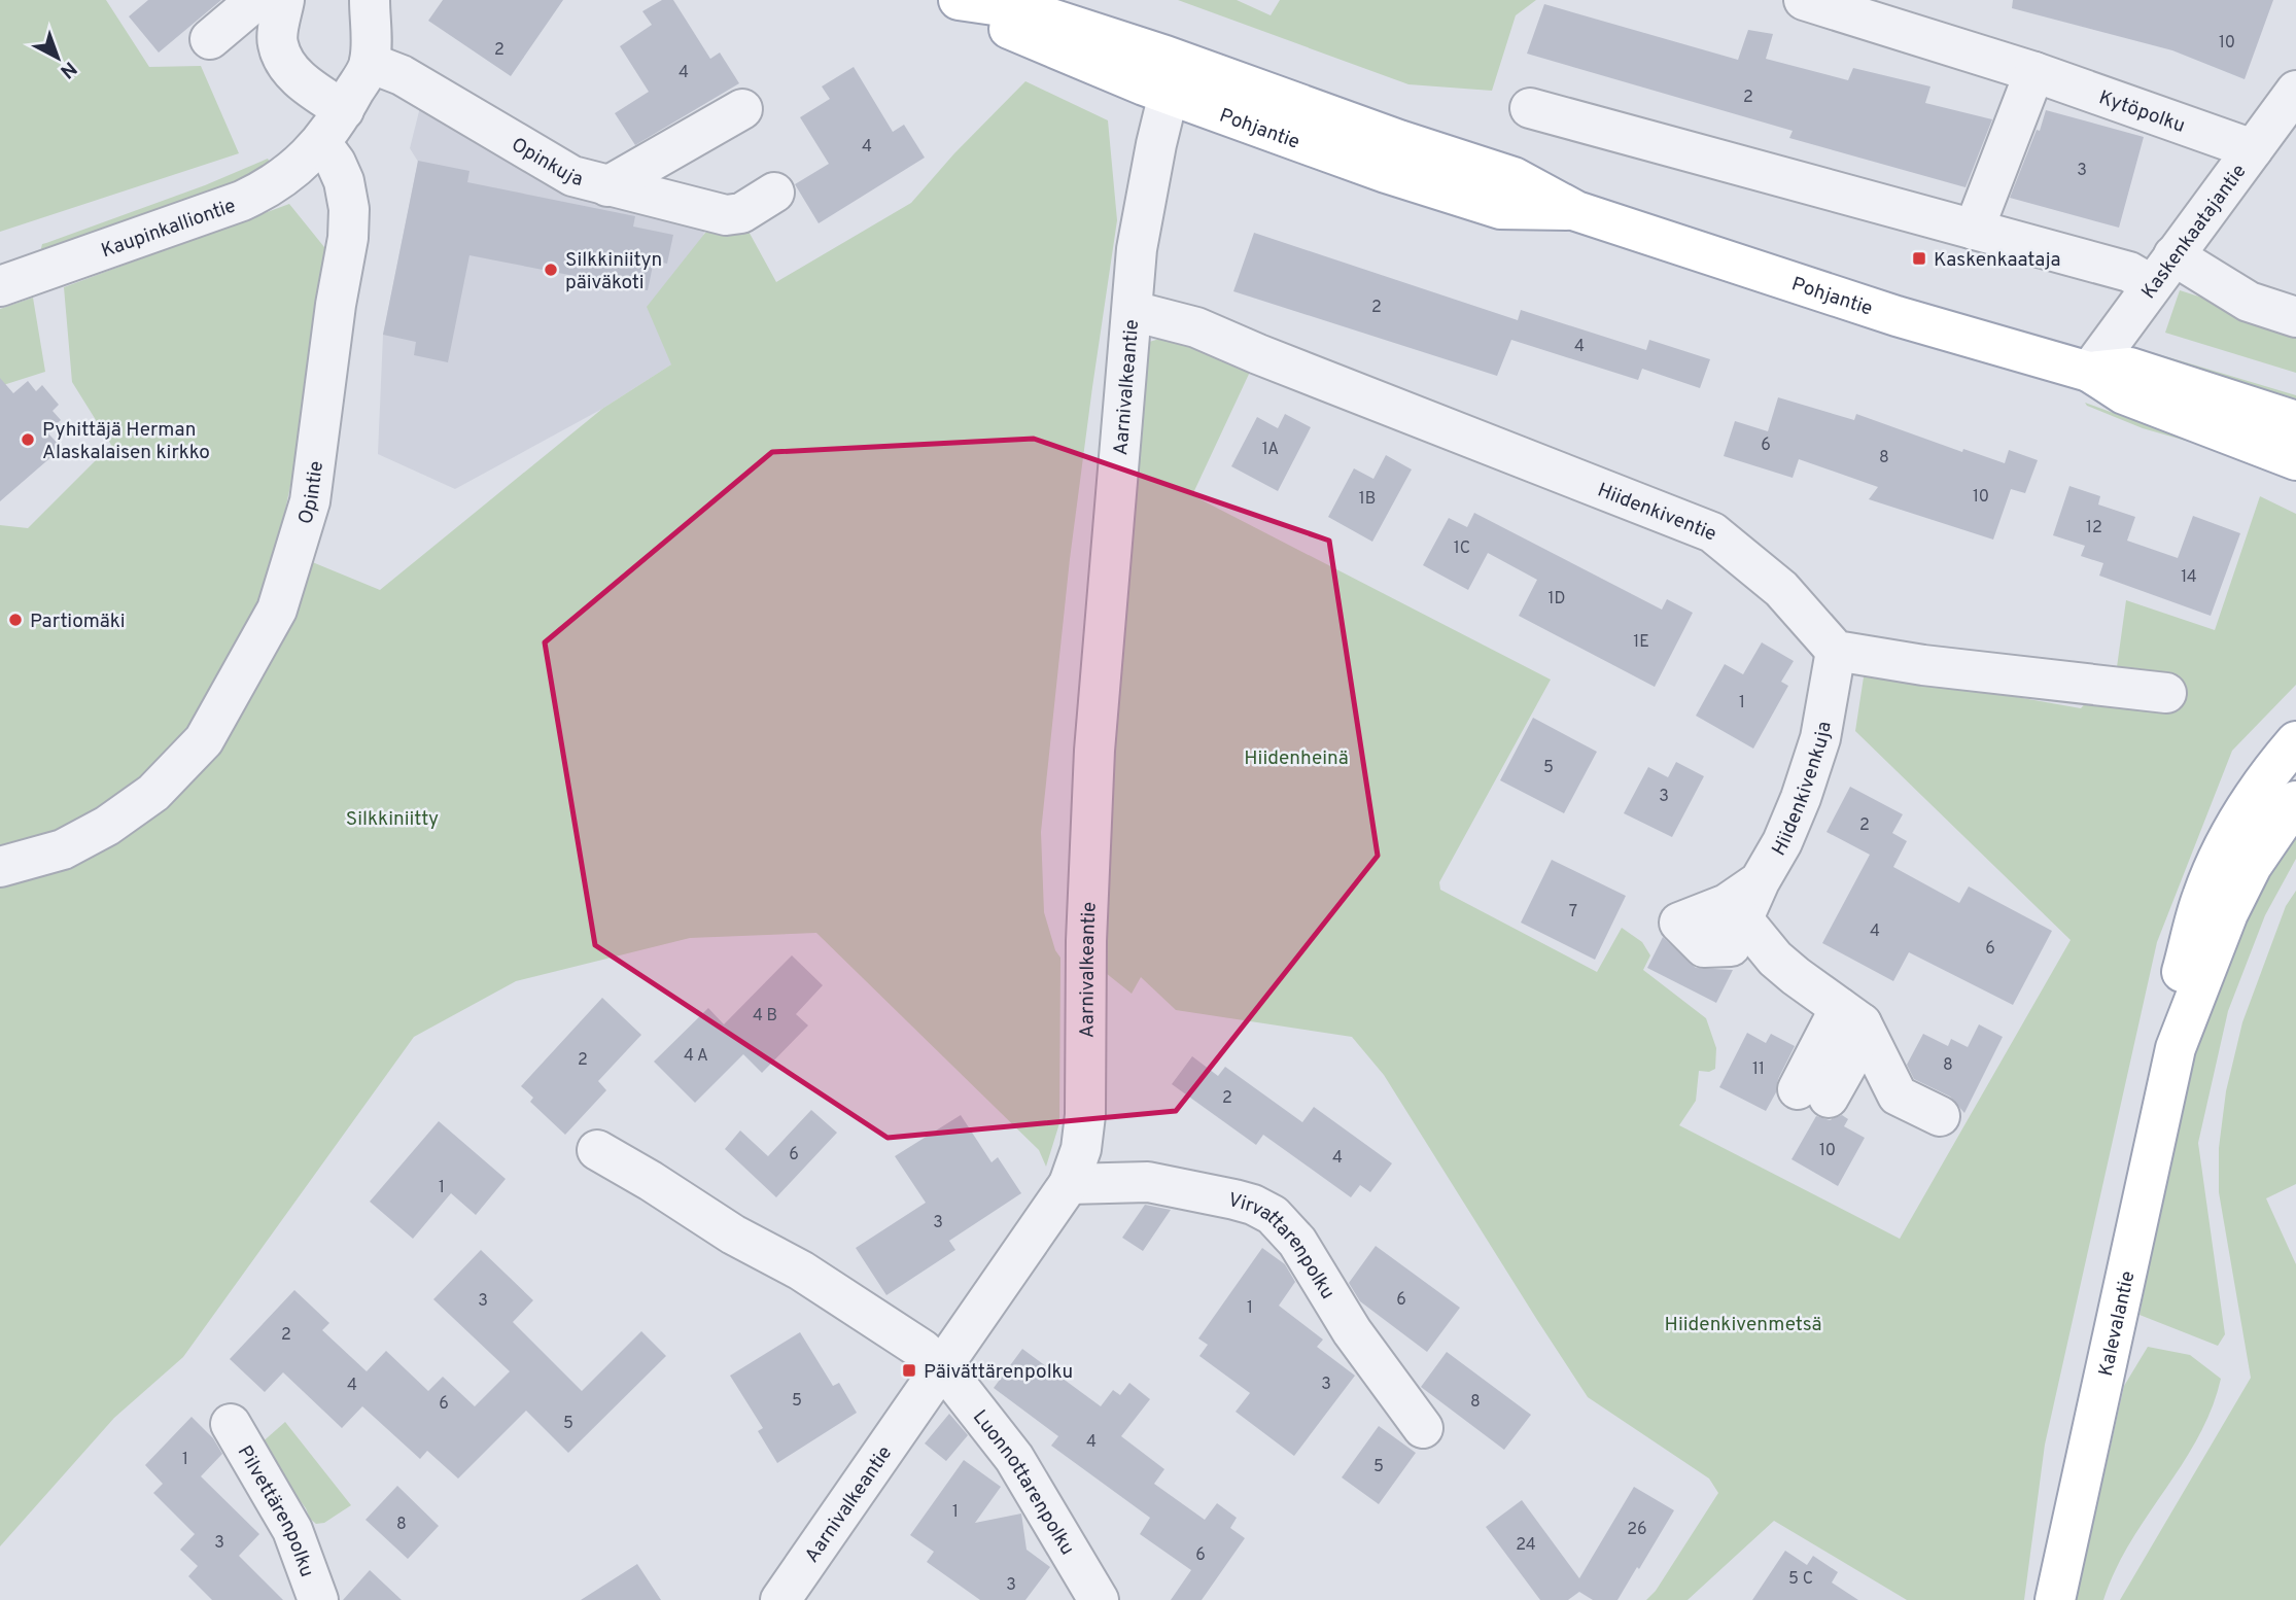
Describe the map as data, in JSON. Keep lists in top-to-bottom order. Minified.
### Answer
{"streets":{"main road":["Pohjantie","Kalevalantie"],"street":["Kytöpolku","Opinkuja","Kaupinkalliontie","Kaskenkaatajantie","Aarnivalkeantie","Opintie","Hiidenkiventie","Hiidenkivenkuja","Virvattarenpolku","Luonnottarenpolku","Pilvettärenpolku"]},"crossings":[["Kytöpolku","Kaskenkaatajantie"],["Pohjantie","Kaskenkaatajantie"],["Pohjantie","Aarnivalkeantie"],["Kaupinkalliontie","Opintie"],["Aarnivalkeantie","Hiidenkiventie"],["Aarnivalkeantie","Virvattarenpolku"],["Aarnivalkeantie","Luonnottarenpolku"],["Hiidenkiventie","Hiidenkivenkuja"]],"parks":["Hiidenheinä","Silkkiniitty","Hiidenkivenmetsä"],"places":{"transit":["Kaskenkaataja","Päivättärenpolku"],"other":["Silkkiniityn päiväkoti","Pyhittäjä Herman Alaskalaisen kirkko","Partiomäki"]},"house_numbers":["10","2","4","2","4","3","2","4","6","1A","8","10","1B","12","1C","14","1D","1E","1","5","3","2","7","4","6","4 B","4 A","2","8","11","2","10","6","4","1","3","6","3","1","2","3","4","5","8","6","5","4","1","5","1","8","26","3","24","6","5 C","3"],"north":"bottom right"}
